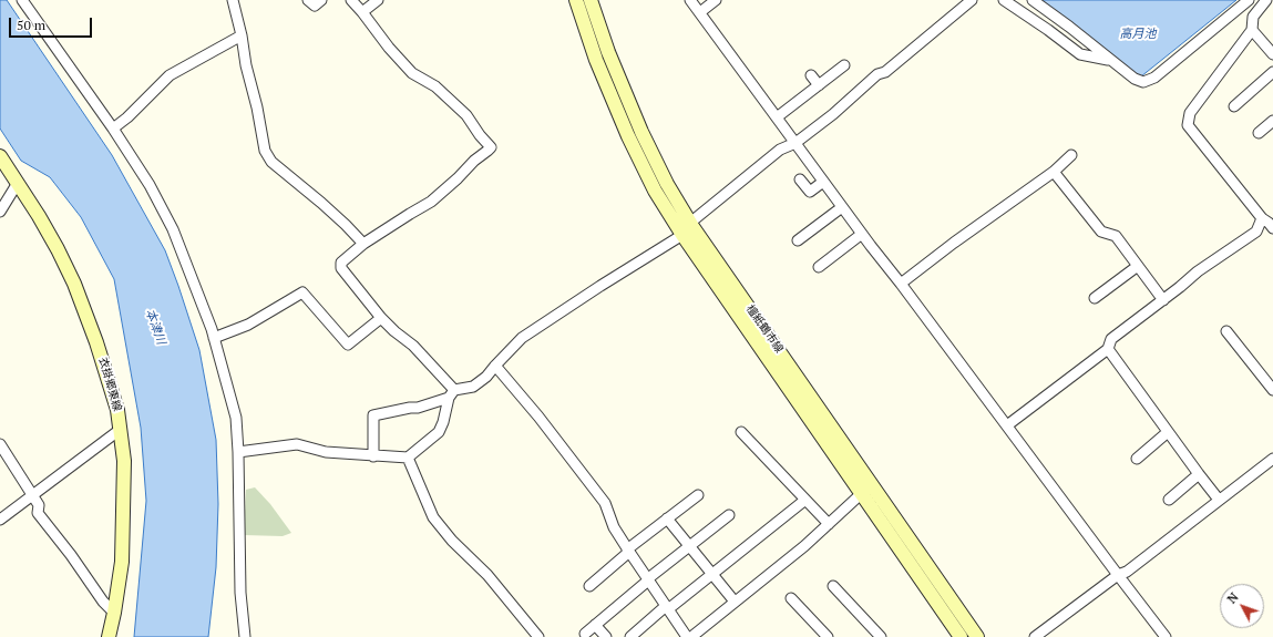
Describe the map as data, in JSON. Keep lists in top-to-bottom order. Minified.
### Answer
{"streets":{"main road":["檀紙鶴市線","衣掛郷東線"]},"water":["高月池","本津川"],"scale_bar":"50 m","north":"top left"}
